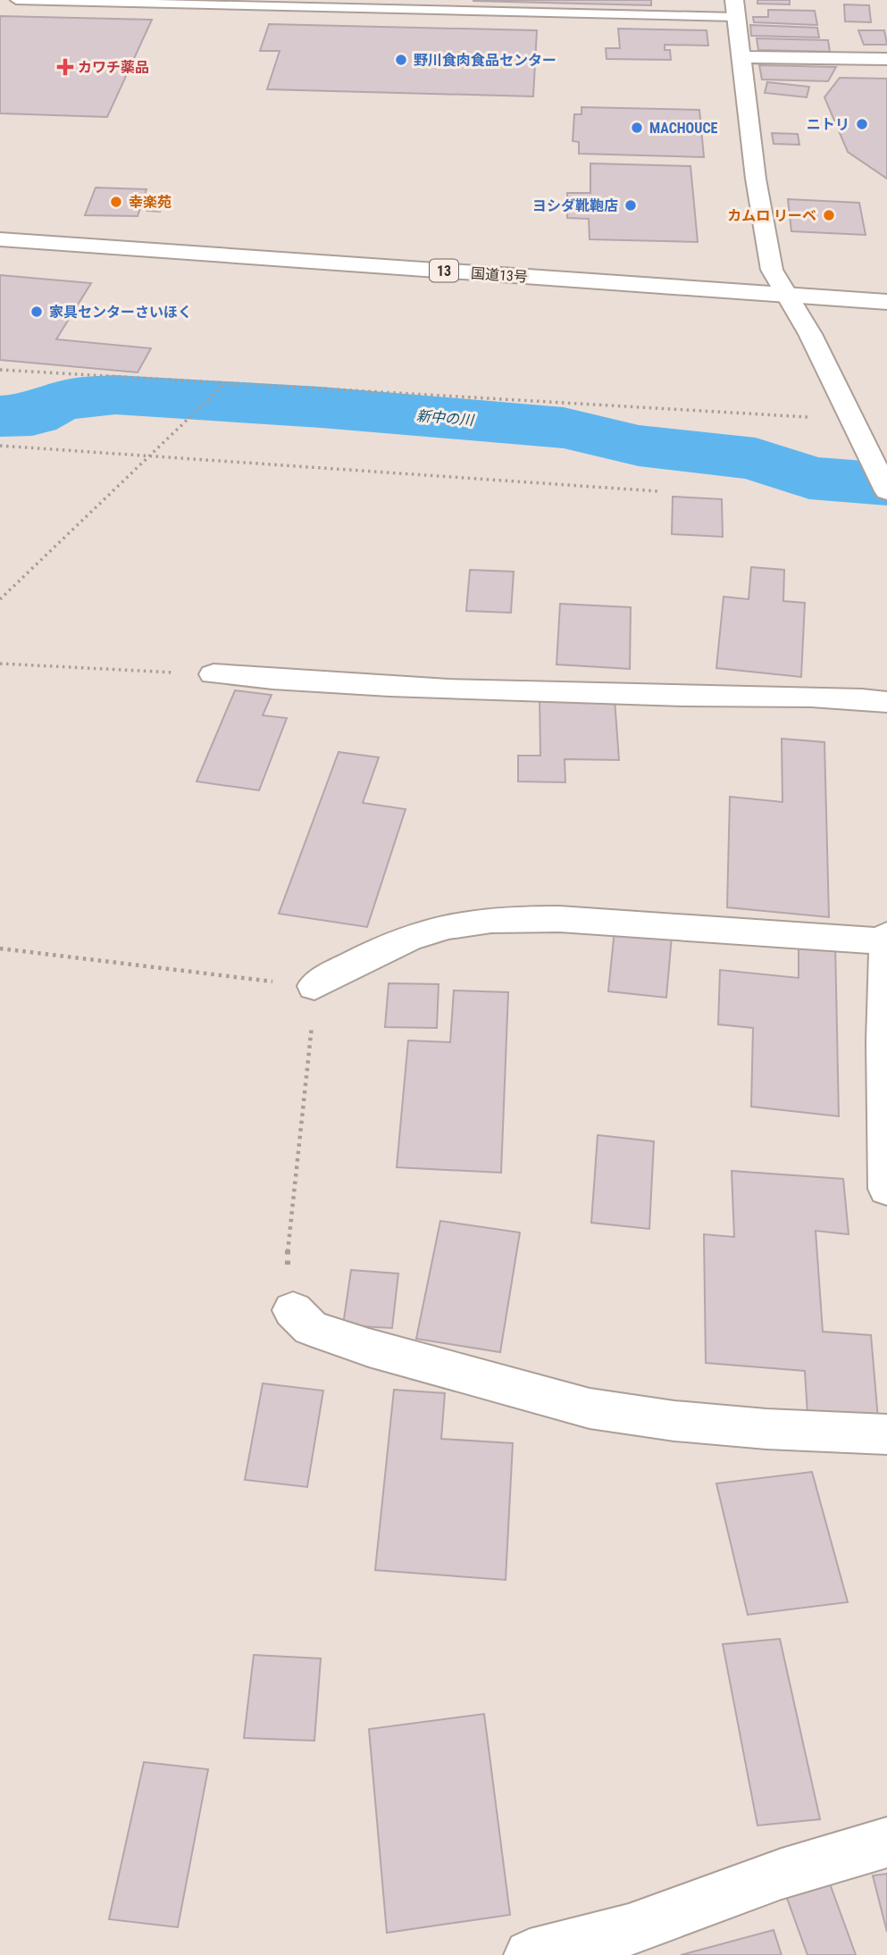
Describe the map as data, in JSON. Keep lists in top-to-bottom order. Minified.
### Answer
{"streets":{"main road":["13","国道13号"]},"water":["新中の川"],"places":{"other":["野川食肉食品センター","ニトリ","MACHOUCE","幸楽苑","ヨシダ靴鞄店","カムロ リーベ","家具センターさいほく"],"health":["カワチ薬品"]}}
